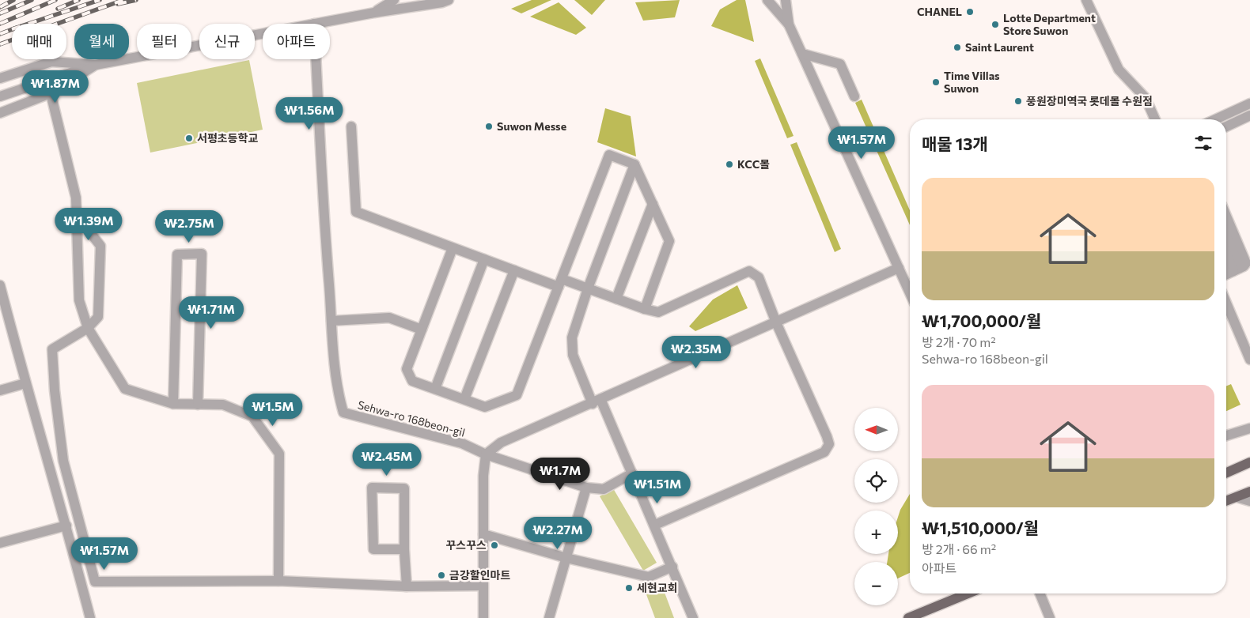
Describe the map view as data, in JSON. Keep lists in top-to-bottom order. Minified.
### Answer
{"streets":{"street":["Sehwa-ro 168beon-gil"]},"places":["CHANEL","Lotte Department Store Suwon","Saint Laurent","Time Villas Suwon","풍원장미역국 롯데몰 수원점","Suwon Messe","서평초등학교","KCC몰","꾸스꾸스","금강할인마트","세현교회"],"north":"left","page":{"chip":["매매","월세","필터","신규","아파트"],"price":["₩1.87M","₩1.56M","₩1.57M","₩1.39M","₩2.75M","₩1.71M","₩2.35M","₩1.5M","₩2.45M","₩1.7M","₩1.51M","₩2.27M","₩1.57M"],"heading":"매물 13개","list":[{"name":"₩1,700,000/월","note":"방 2개 · 70 m² · Sehwa-ro 168beon-gil"},{"name":"₩1,510,000/월","note":"방 2개 · 66 m² · 아파트"}],"map_buttons":["+","−"]}}
